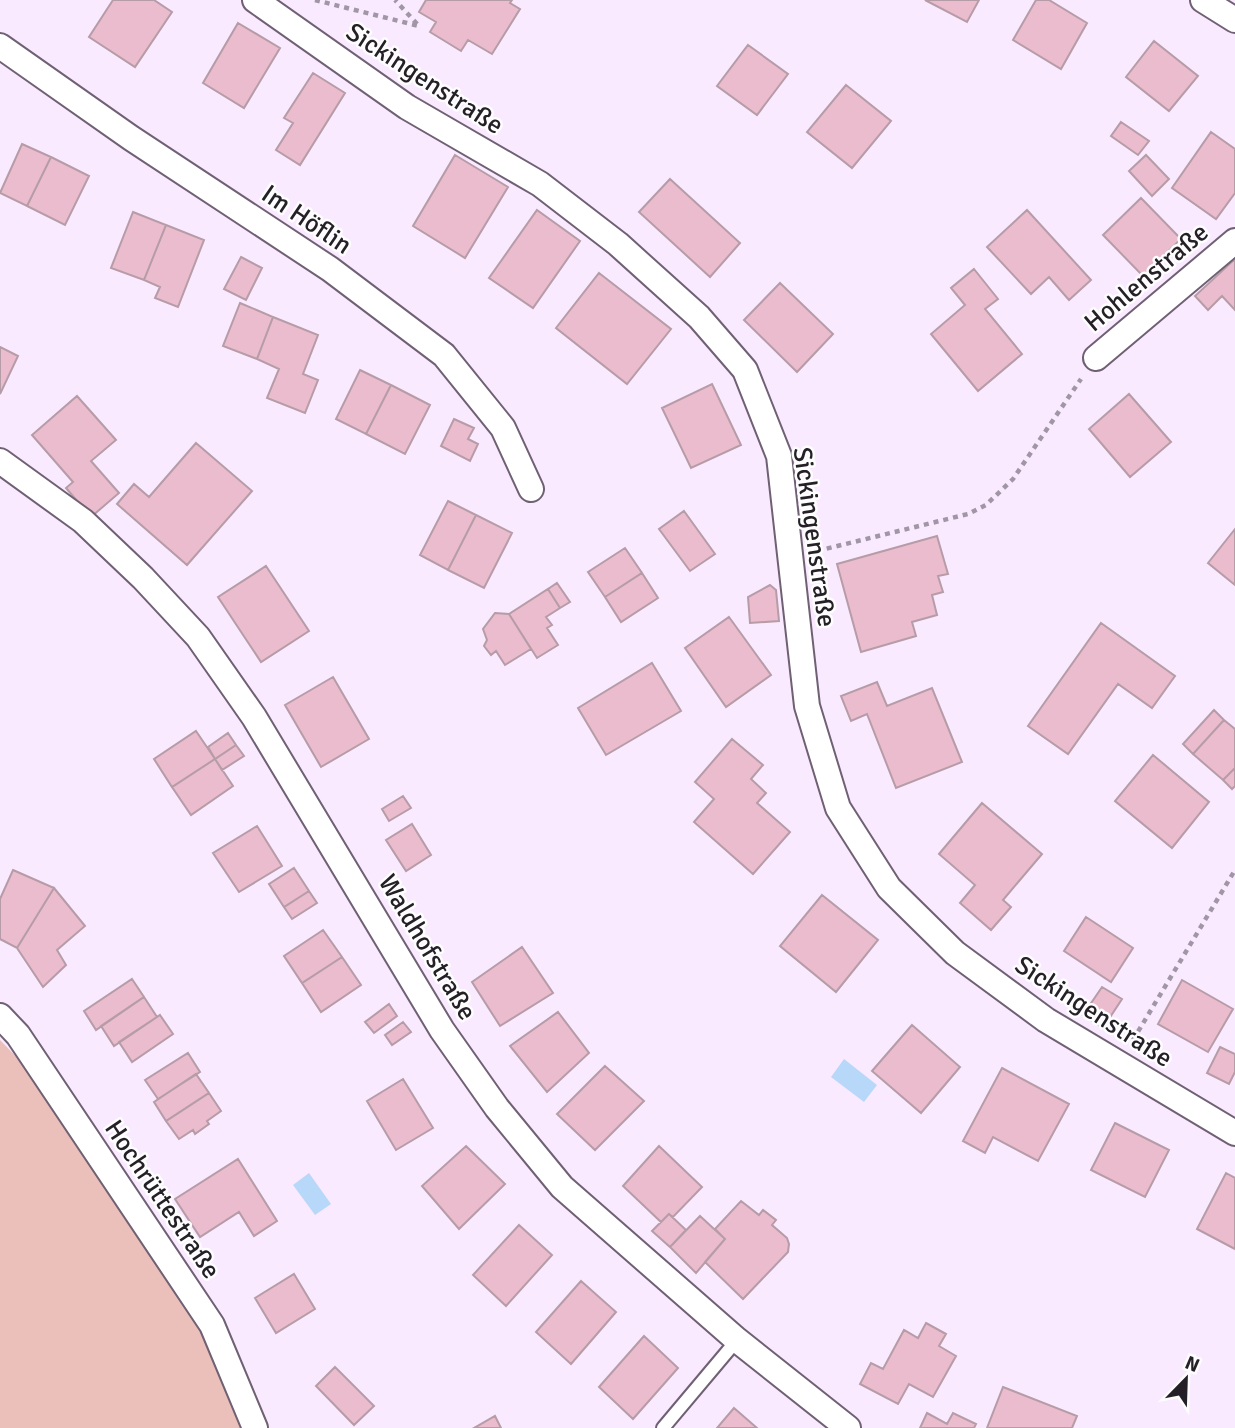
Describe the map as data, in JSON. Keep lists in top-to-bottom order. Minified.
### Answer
{"streets":{"street":["Sickingenstraße","Im Höflin","Hohlenstraße","Waldhofstraße","Hochrüttestraße"]},"north":"top right"}
